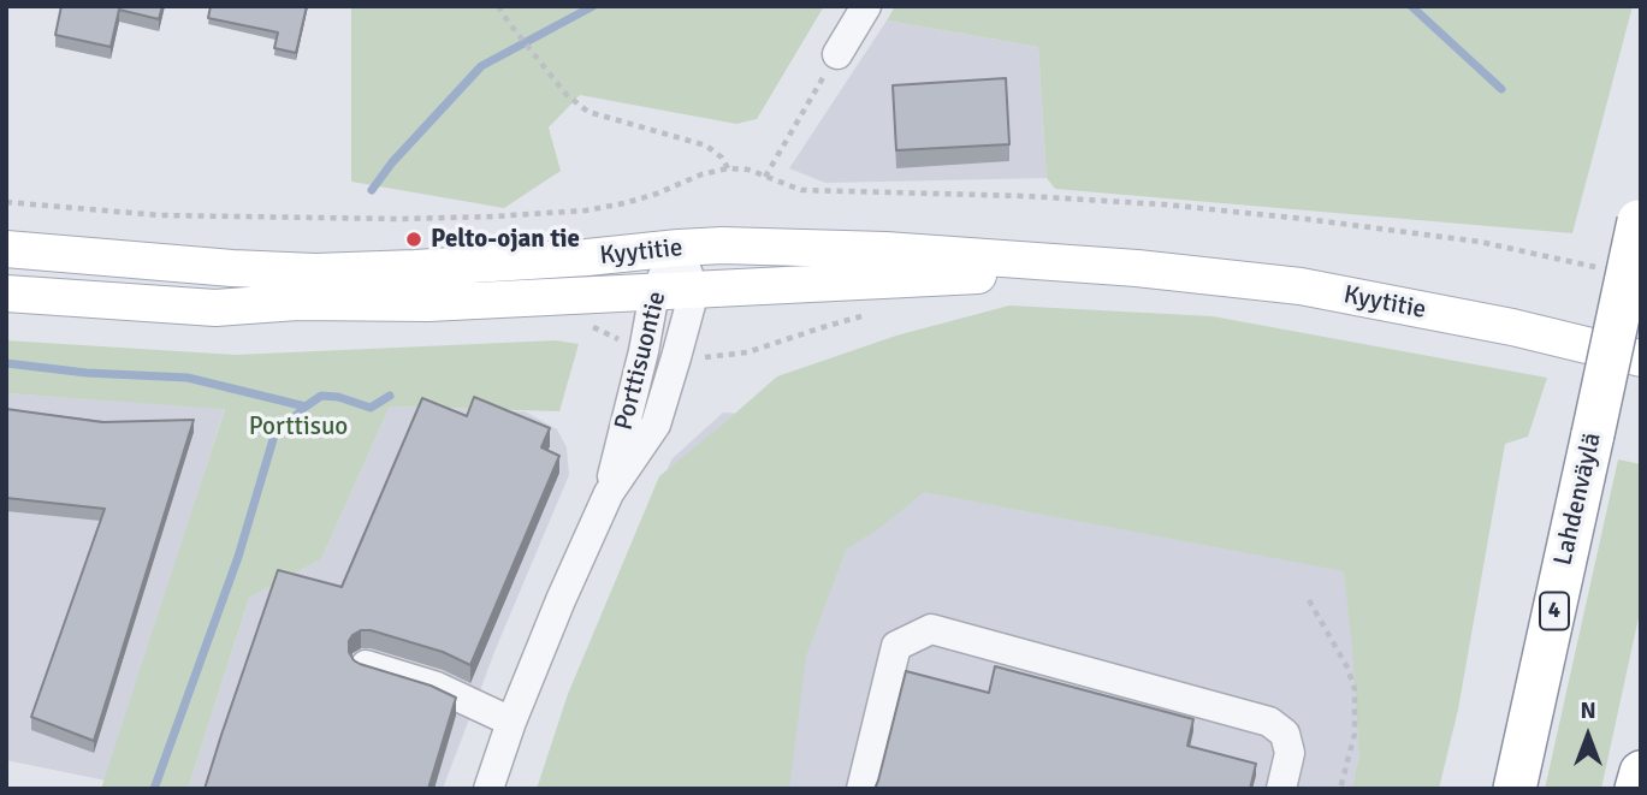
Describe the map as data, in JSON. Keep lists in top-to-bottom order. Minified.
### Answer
{"streets":{"highway":["Lahdenväylä","4"],"main road":["Kyytitie"],"street":["Porttisuontie"]},"crossings":[["Kyytitie","Porttisuontie"]],"parks":["Porttisuo"],"places":["Pelto-ojan tie"],"north":"top"}
